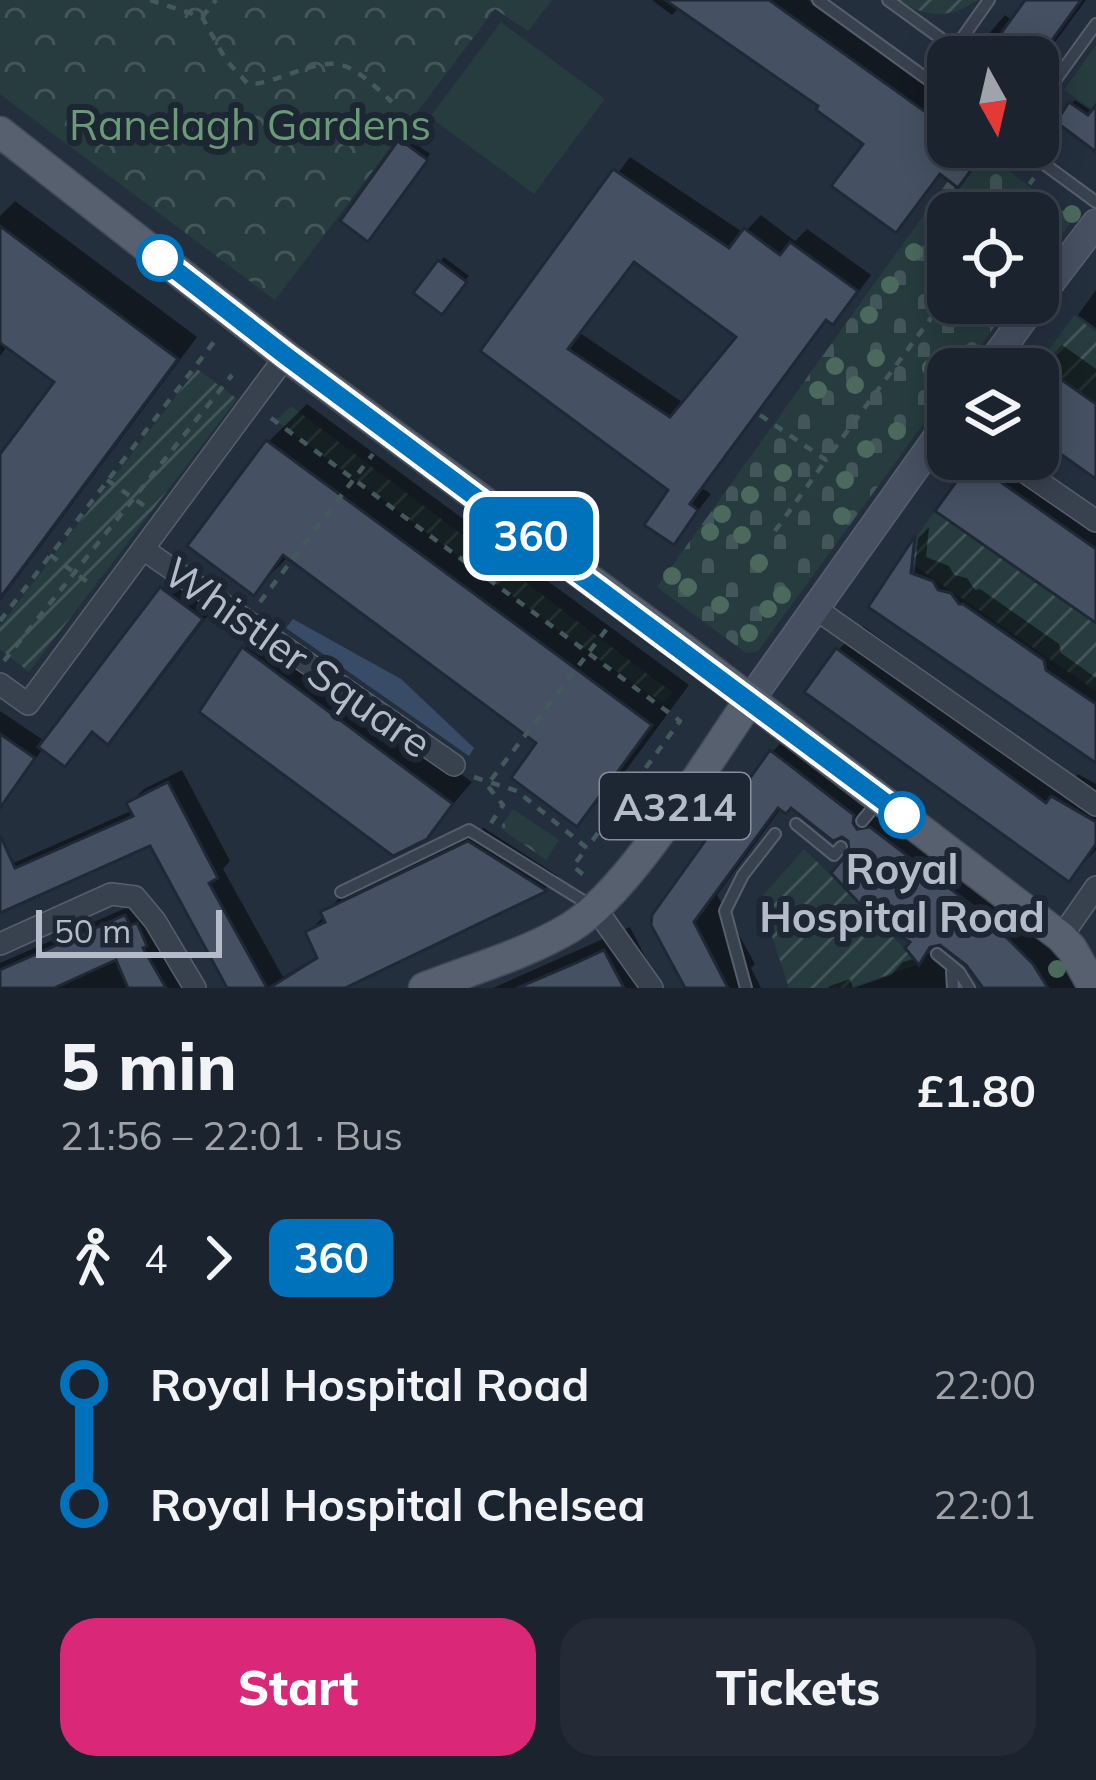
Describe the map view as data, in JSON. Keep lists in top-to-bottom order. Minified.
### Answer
{"streets":{"main road":["A3214"],"street":["Whistler Square"]},"parks":["Ranelagh Gardens"],"places":["Royal Hospital Road"],"lines":["bus line 360"],"scale_bar":"50 m","north":"bottom","page":{"on_map":"360","scale":"50 m","heading":["5 min","21:56 – 22:01 · Bus","£1.80"],"legs":["4","360"],"list":[{"name":"Royal Hospital Road","value":"22:00"},{"name":"Royal Hospital Chelsea","value":"22:01"}],"buttons":["Start","Tickets"]}}
